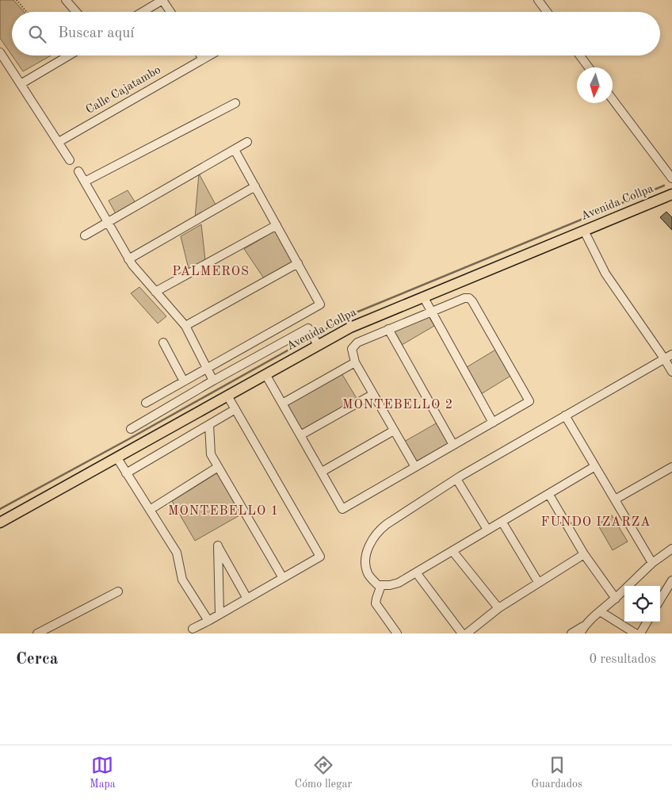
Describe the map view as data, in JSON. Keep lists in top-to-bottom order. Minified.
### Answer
{"streets":{"main road":["Avenida Collpa"],"street":["Calle Cajatambo"]},"districts":["PALMEROS","MONTEBELLO 2","MONTEBELLO 1","FUNDO IZARZA"],"north":"bottom","page":{"search":"Buscar aquí","heading":["Cerca","0 resultados"],"nav":["Mapa","Cómo llegar","Guardados"]}}
